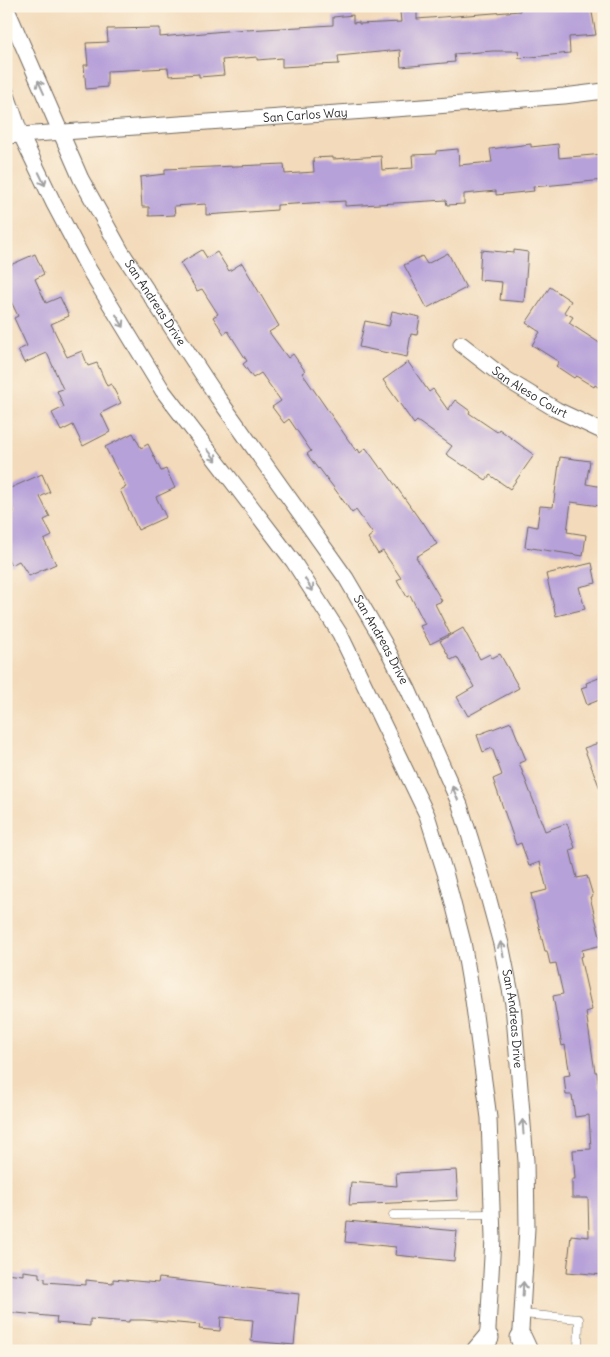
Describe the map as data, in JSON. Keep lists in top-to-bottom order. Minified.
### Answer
{"streets":{"street":["San Carlos Way","San Andreas Drive","San Aleso Court"]},"crossings":[["San Carlos Way","San Andreas Drive"]]}
